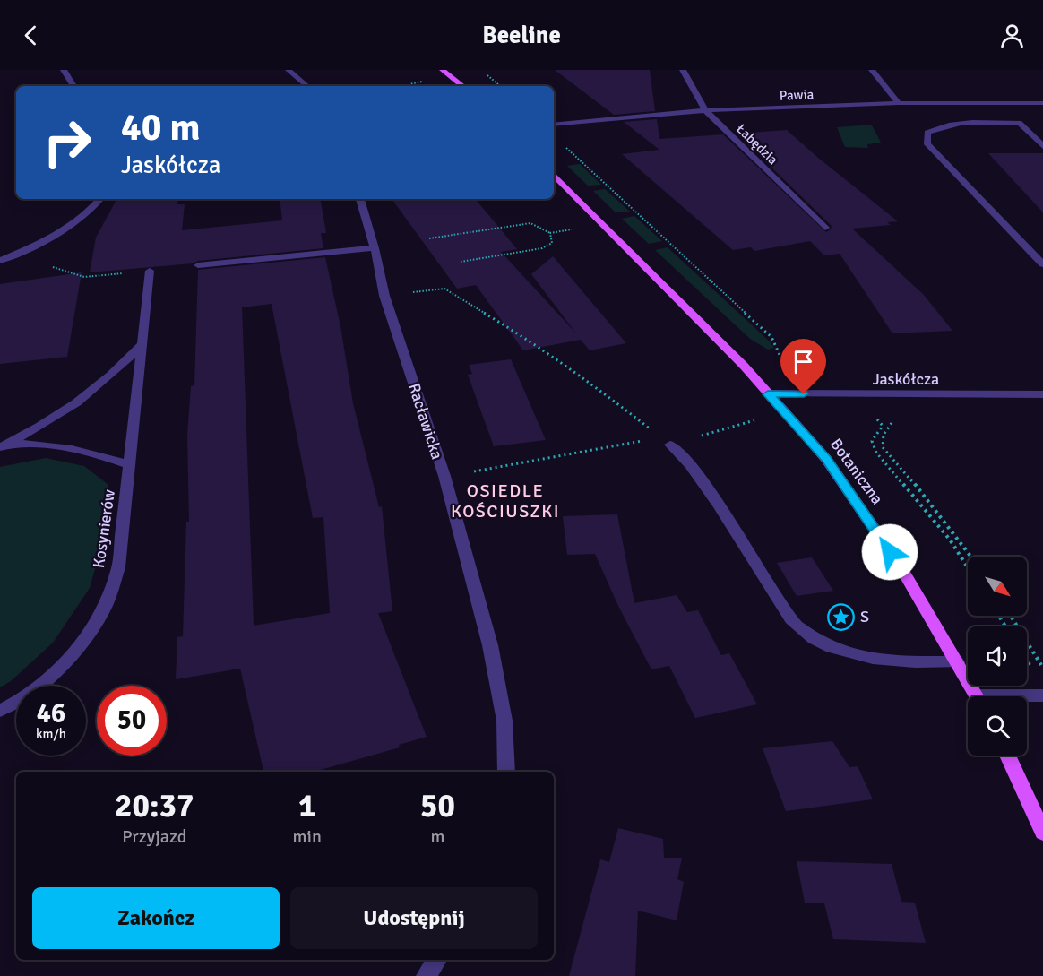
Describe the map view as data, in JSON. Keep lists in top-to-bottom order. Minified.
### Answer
{"streets":{"main road":["Botaniczna"],"street":["Pawia","Łabędzia","Jaskółcza","Racławicka","Kosynierów"]},"crossings":[["Pawia","Łabędzia"],["Jaskółcza","Botaniczna"]],"districts":["OSIEDLE KOŚCIUSZKI"],"places":{"place":["S"]},"north":"bottom right","page":{"header":"Beeline","turn":["40 m","Jaskółcza"],"speed":"46 km/h","limit":"50","eta":["20:37","Przyjazd","1","min","50","m"],"buttons":["Zakończ","Udostępnij"]}}
